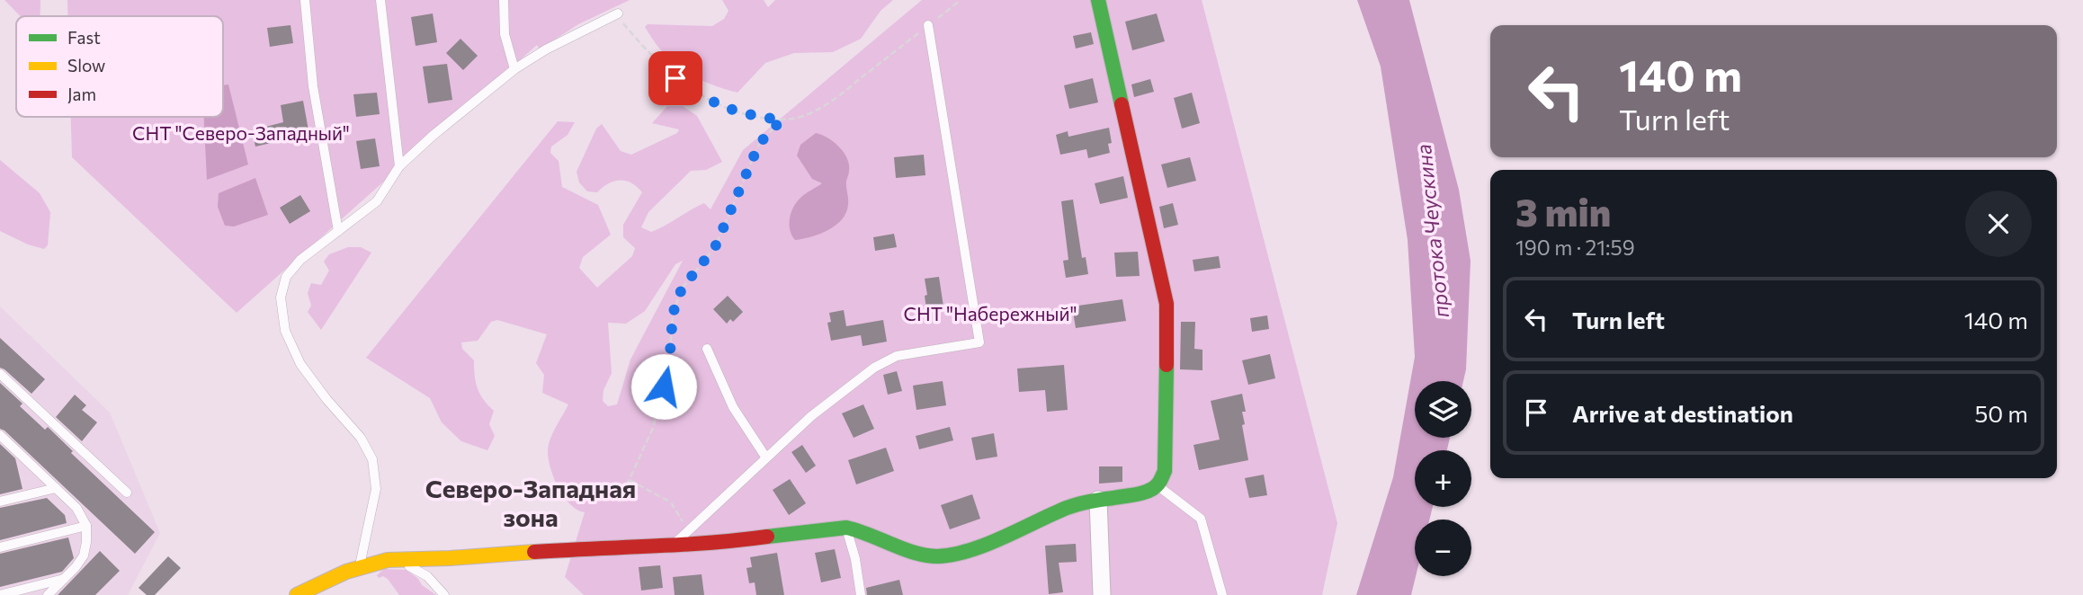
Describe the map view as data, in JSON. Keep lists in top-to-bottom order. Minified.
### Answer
{"districts":["Северо-Западная зона"],"water":["протока Чеускина"],"parks":["СНТ \"Северо-Западный\"","СНТ \"Набережный\""],"legend":["Fast","Slow","Jam"],"page":{"turn":["140 m","Turn left"],"heading":["3 min","190 m · 21:59"],"list":[{"name":"Turn left","value":"140 m"},{"name":"Arrive at destination","value":"50 m"}],"map_buttons":["+","−"]}}
